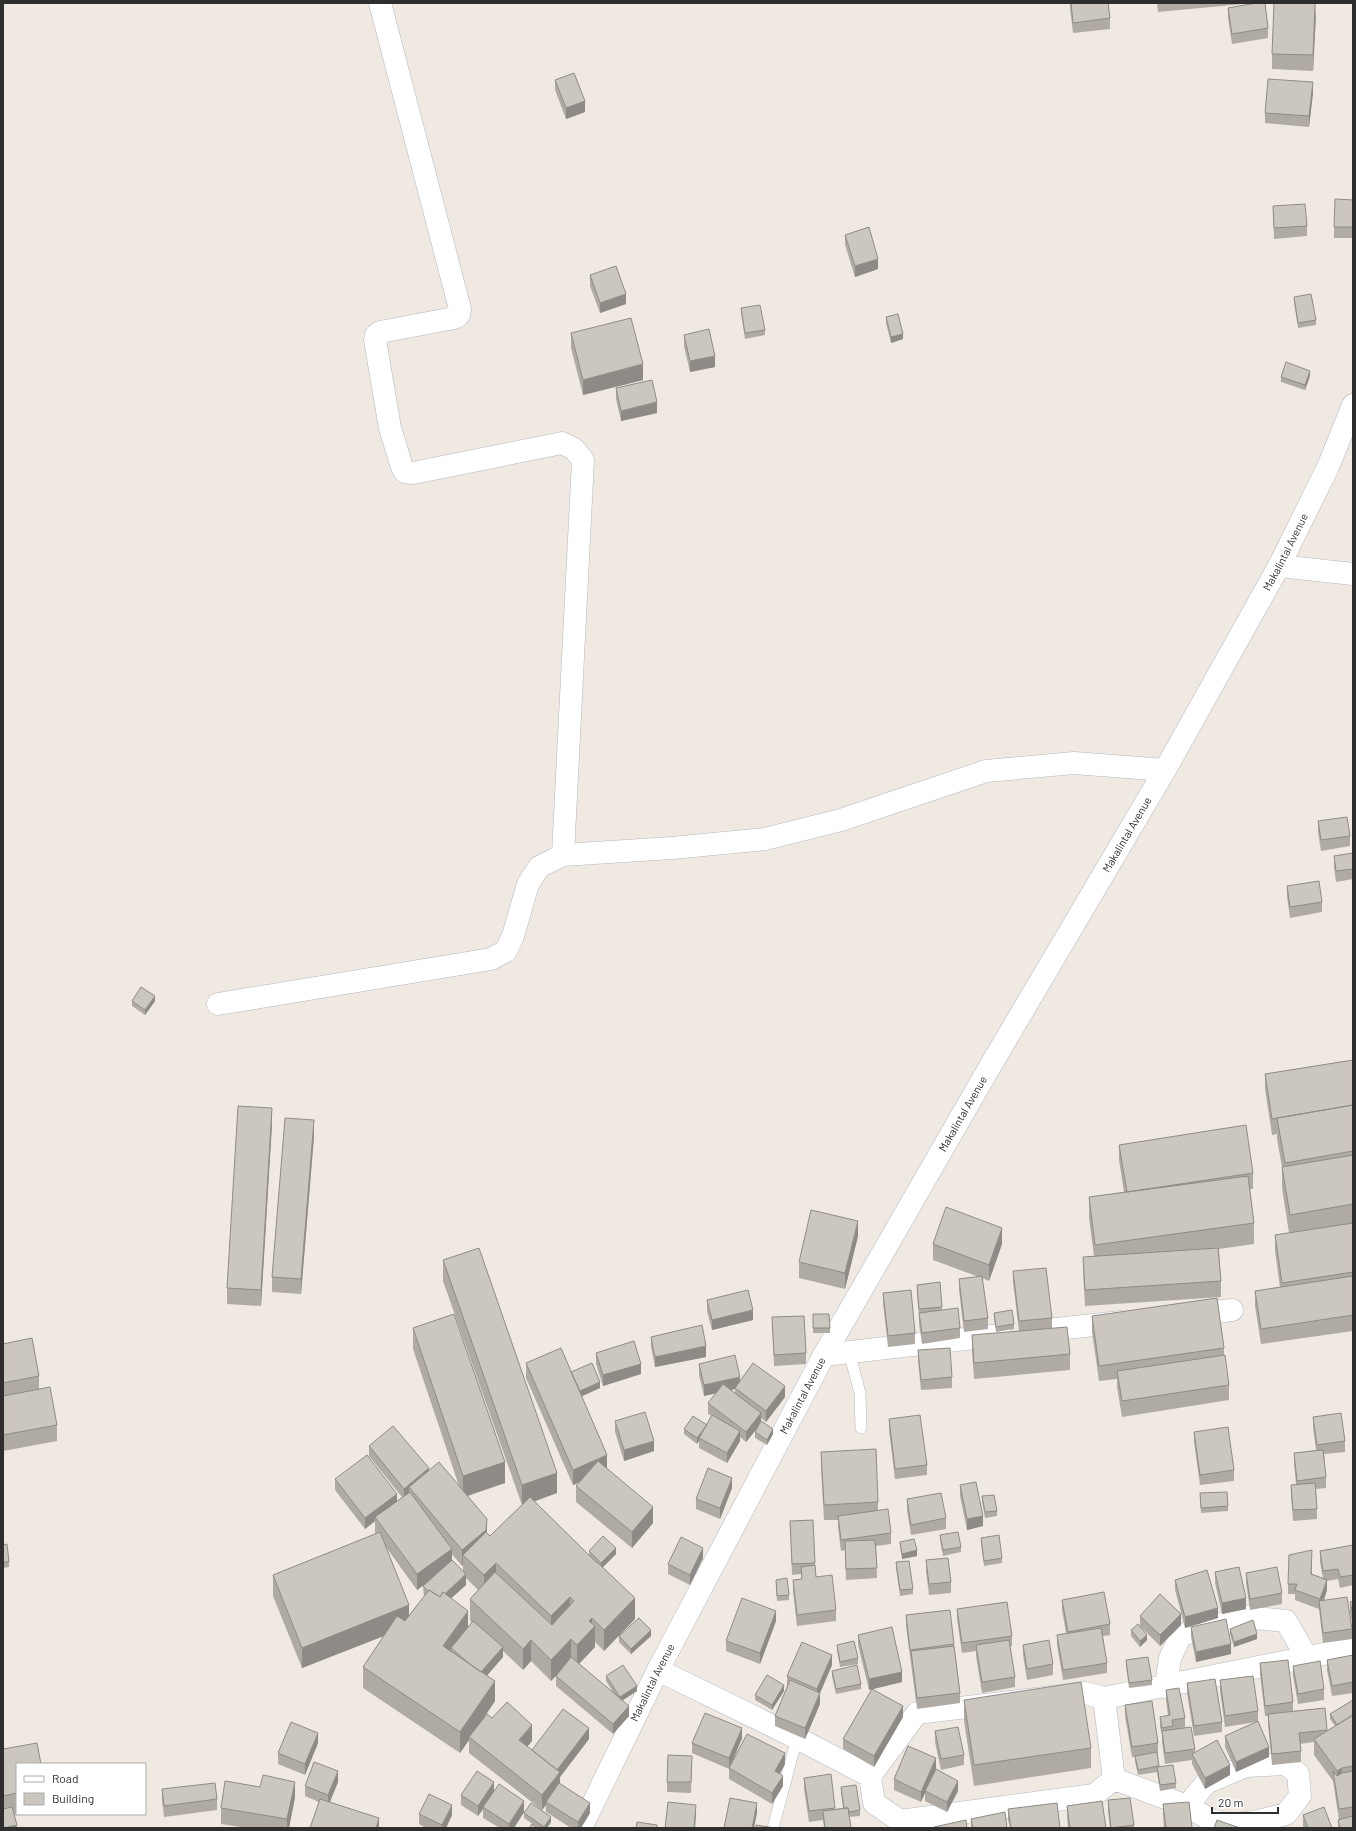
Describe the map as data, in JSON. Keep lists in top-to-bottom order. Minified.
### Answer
{"streets":{"street":["Makalintal Avenue"]},"legend":["Road","Building"],"scale_bar":"20 m"}
